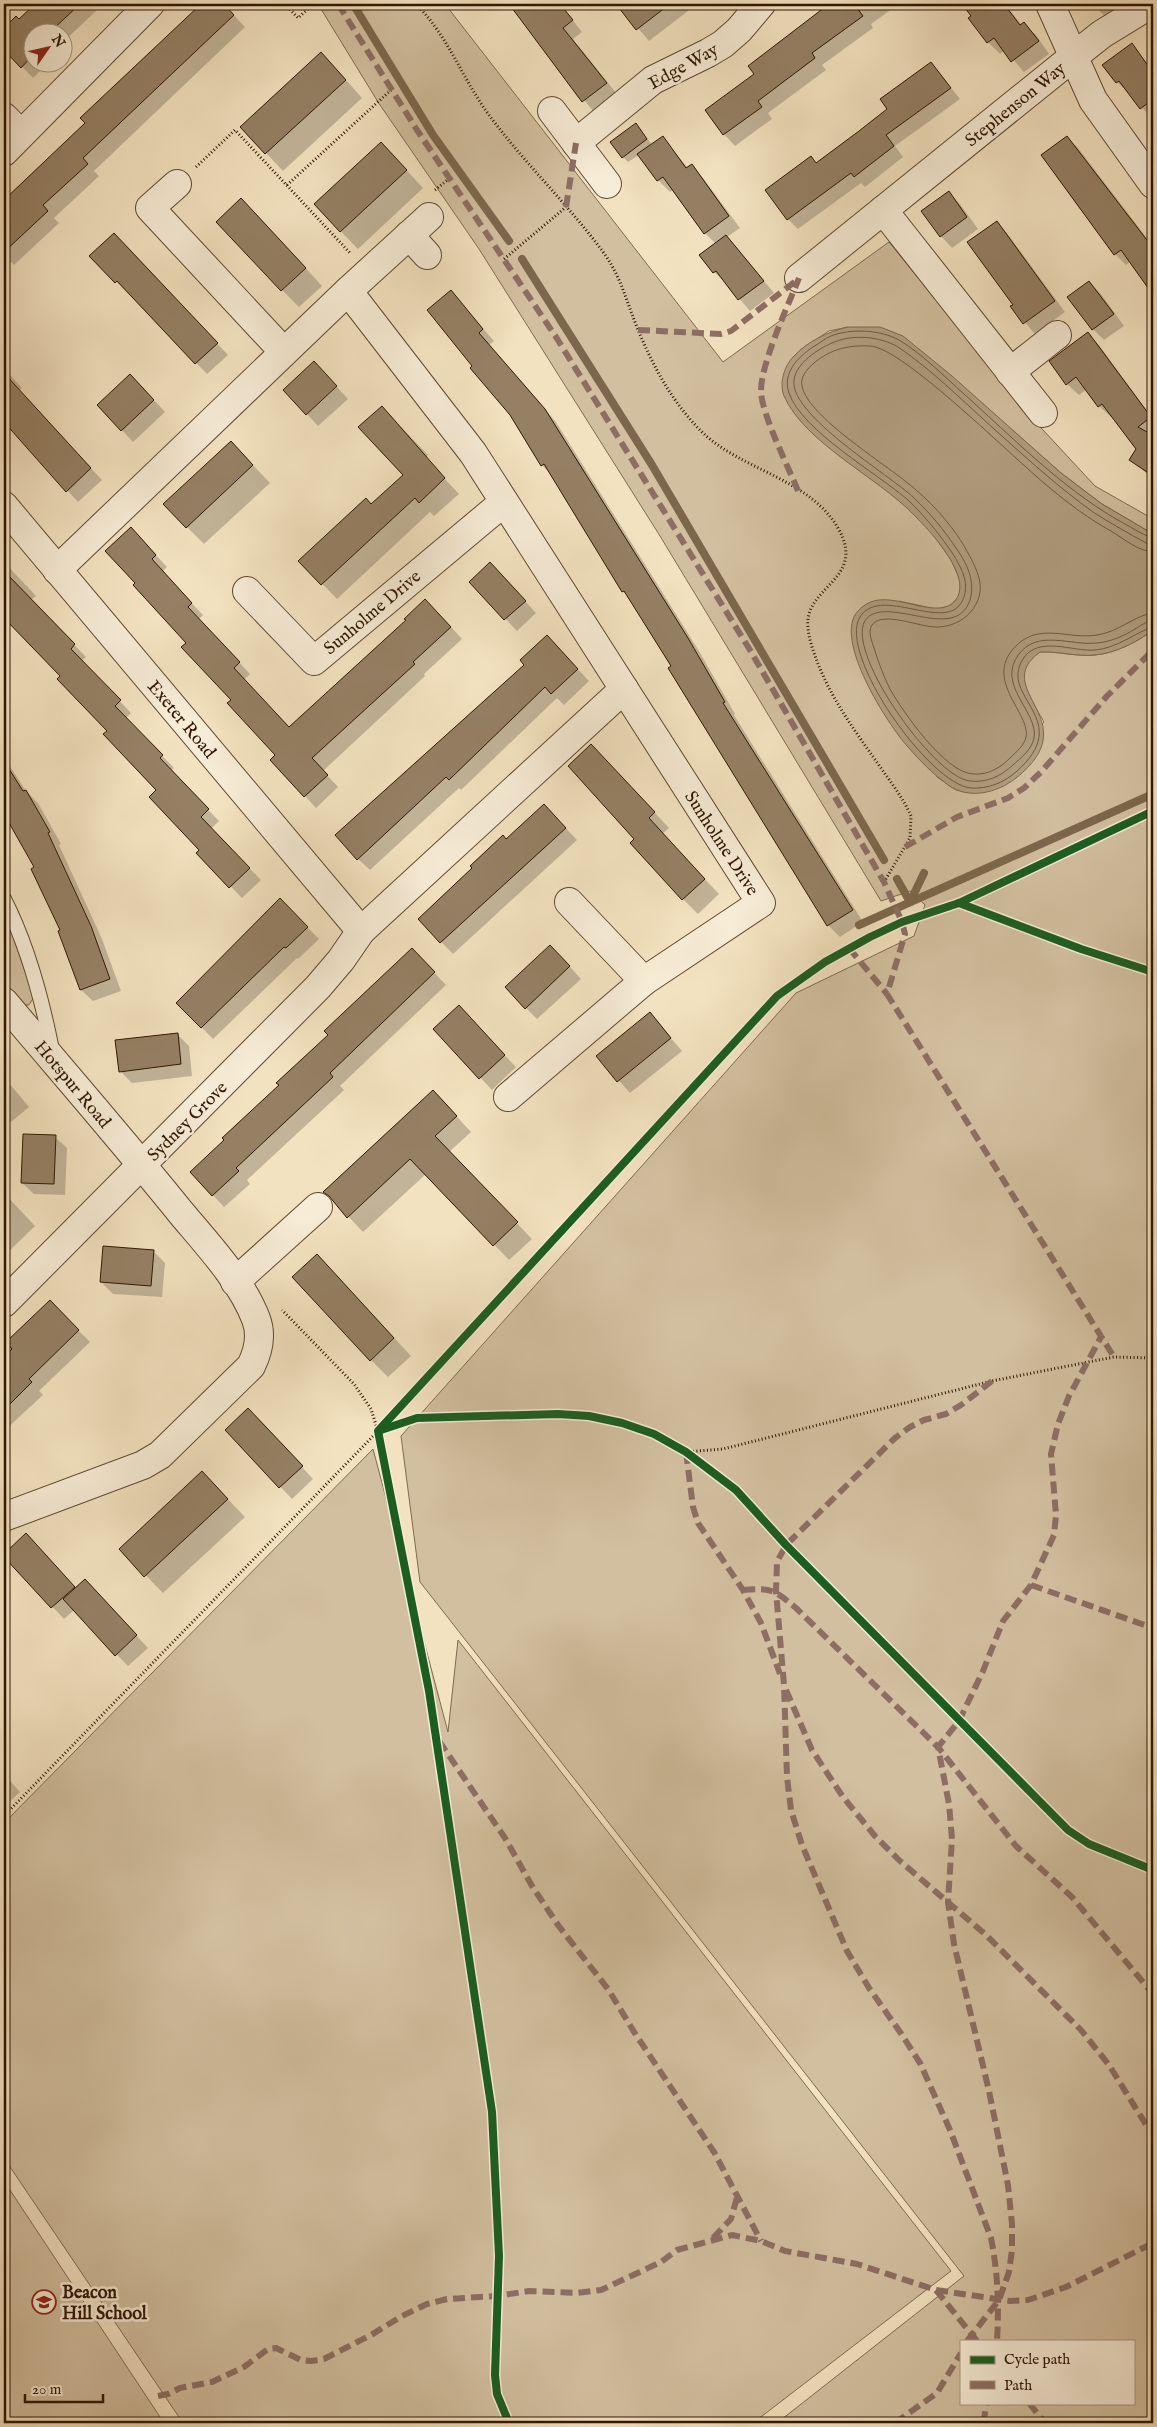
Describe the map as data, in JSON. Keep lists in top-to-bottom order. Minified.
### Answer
{"streets":{"street":["Edge Way","Stephenson Way","Sunholme Drive","Exeter Road","Hotspur Road","Sydney Grove"]},"crossings":[["Exeter Road","Sydney Grove"],["Hotspur Road","Sydney Grove"]],"places":{"school or university":["Beacon Hill School"]},"legend":["Cycle path","Path"],"scale_bar":"20 m","north":"top right"}
